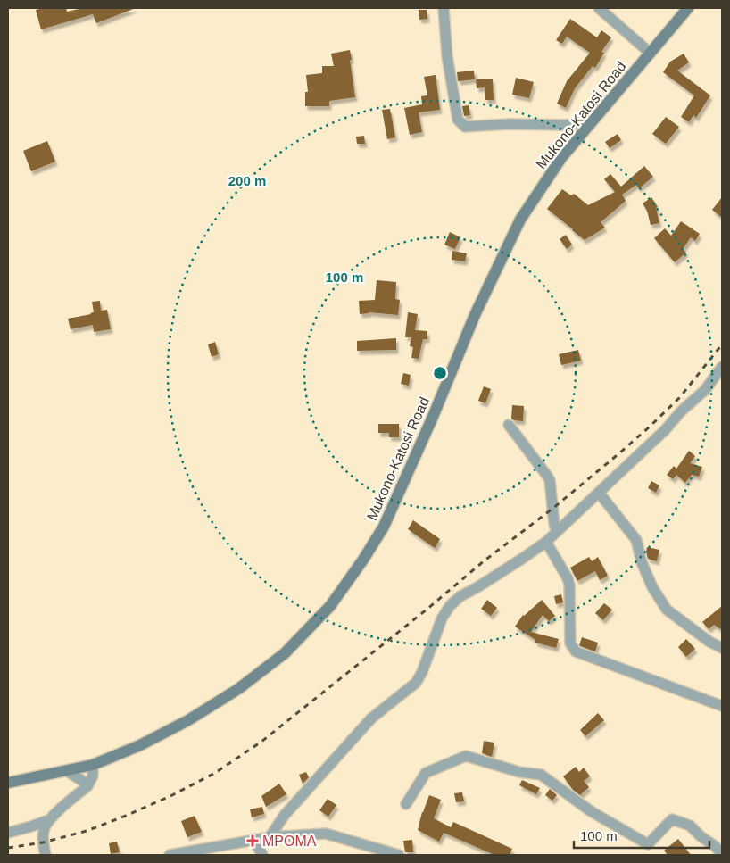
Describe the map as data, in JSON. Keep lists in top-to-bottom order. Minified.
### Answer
{"streets":{"main road":["Mukono-Katosi Road"]},"places":{"health":["MPOMA"]},"scale_bar":"100 m","rings":["200 m","100 m"]}
